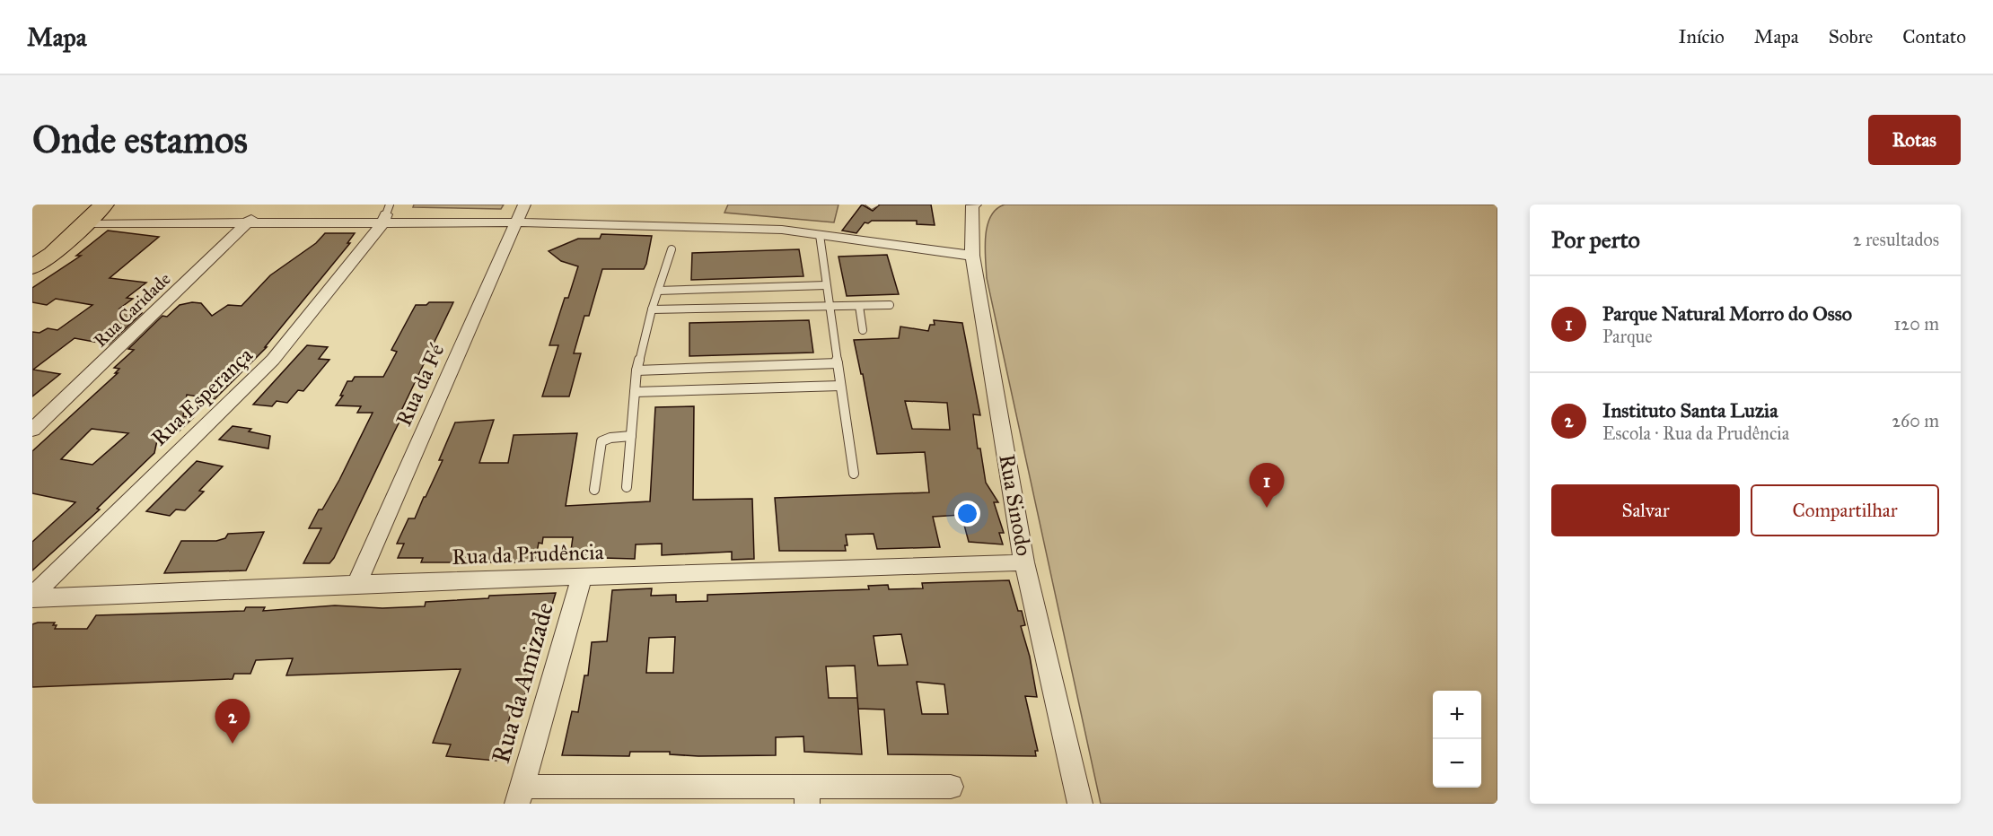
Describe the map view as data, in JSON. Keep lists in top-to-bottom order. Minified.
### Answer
{"streets":{"street":["Rua Caridade","Rua da Fé","Rua Esperança","Rua Sinodo","Rua da Prudência","Rua da Amizade"]},"crossings":[["Rua da Fé","Rua da Prudência"],["Rua Esperança","Rua da Prudência"],["Rua Sinodo","Rua da Prudência"],["Rua da Prudência","Rua da Amizade"]],"page":{"header":"Mapa","nav":["Início","Mapa","Sobre","Contato"],"buttons":["Rotas",["Salvar","Compartilhar"]],"title":"Onde estamos","heading":["Por perto","2 resultados"],"list":[{"mark":"1","name":"Parque Natural Morro do Osso","note":"Parque","value":"120 m"},{"mark":"2","name":"Instituto Santa Luzia","note":"Escola · Rua da Prudência","value":"260 m"}],"pins":["1","2"],"map_buttons":["+","−"]}}
